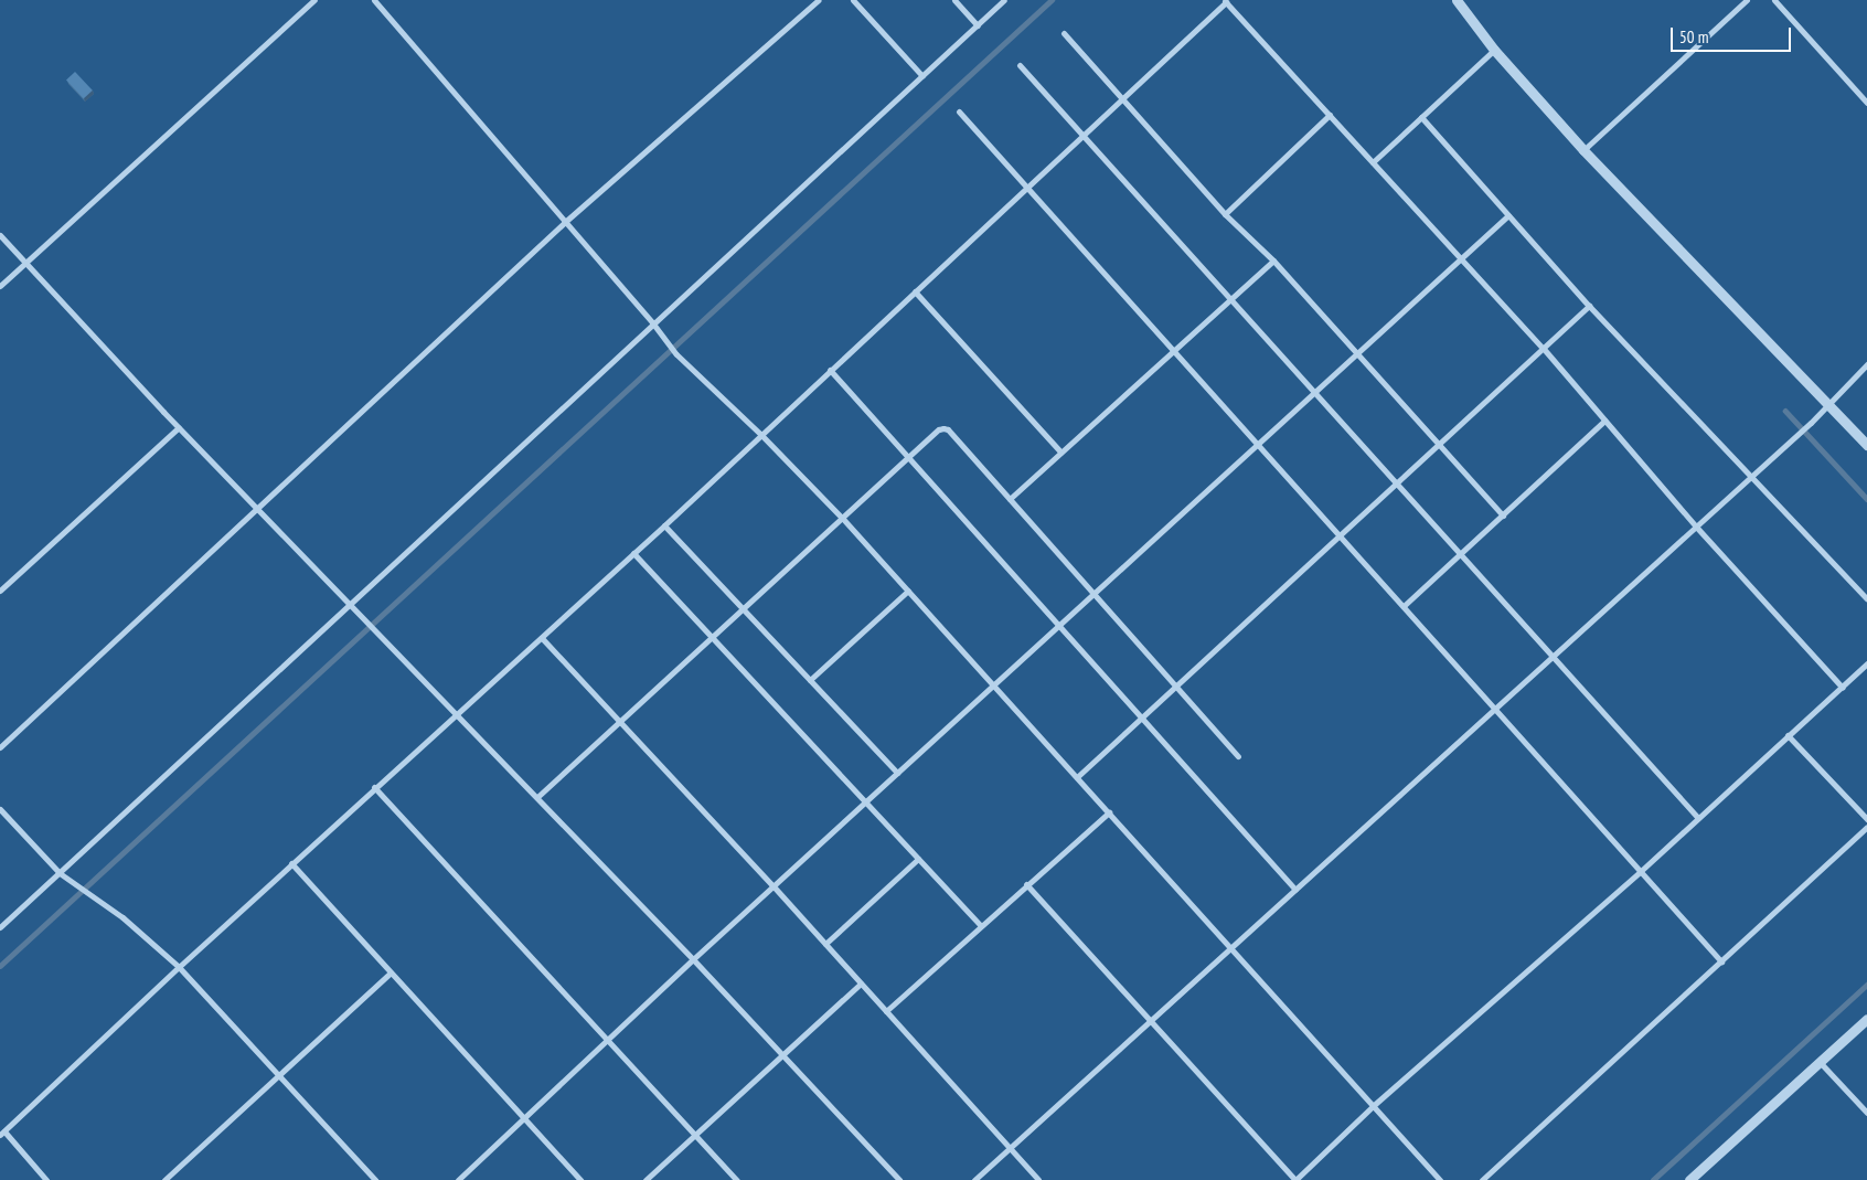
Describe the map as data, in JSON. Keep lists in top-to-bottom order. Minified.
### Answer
{"scale_bar":"50 m"}
